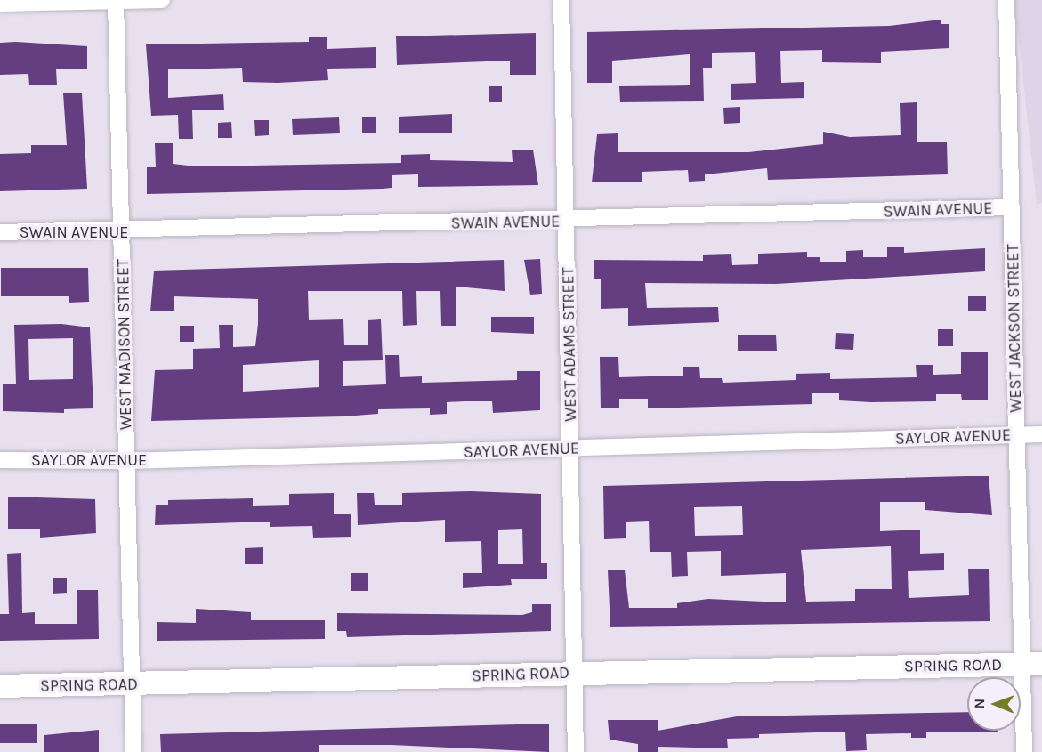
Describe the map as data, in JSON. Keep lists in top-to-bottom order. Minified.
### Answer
{"streets":{"street":["SWAIN AVENUE","WEST JACKSON STREET","WEST MADISON STREET","WEST ADAMS STREET","SAYLOR AVENUE","SPRING ROAD"]},"crossings":[["SWAIN AVENUE","WEST JACKSON STREET"],["SWAIN AVENUE","WEST MADISON STREET"],["SWAIN AVENUE","WEST ADAMS STREET"],["WEST JACKSON STREET","SAYLOR AVENUE"],["WEST JACKSON STREET","SPRING ROAD"],["WEST MADISON STREET","SAYLOR AVENUE"],["WEST MADISON STREET","SPRING ROAD"],["WEST ADAMS STREET","SAYLOR AVENUE"],["WEST ADAMS STREET","SPRING ROAD"]],"north":"left"}
